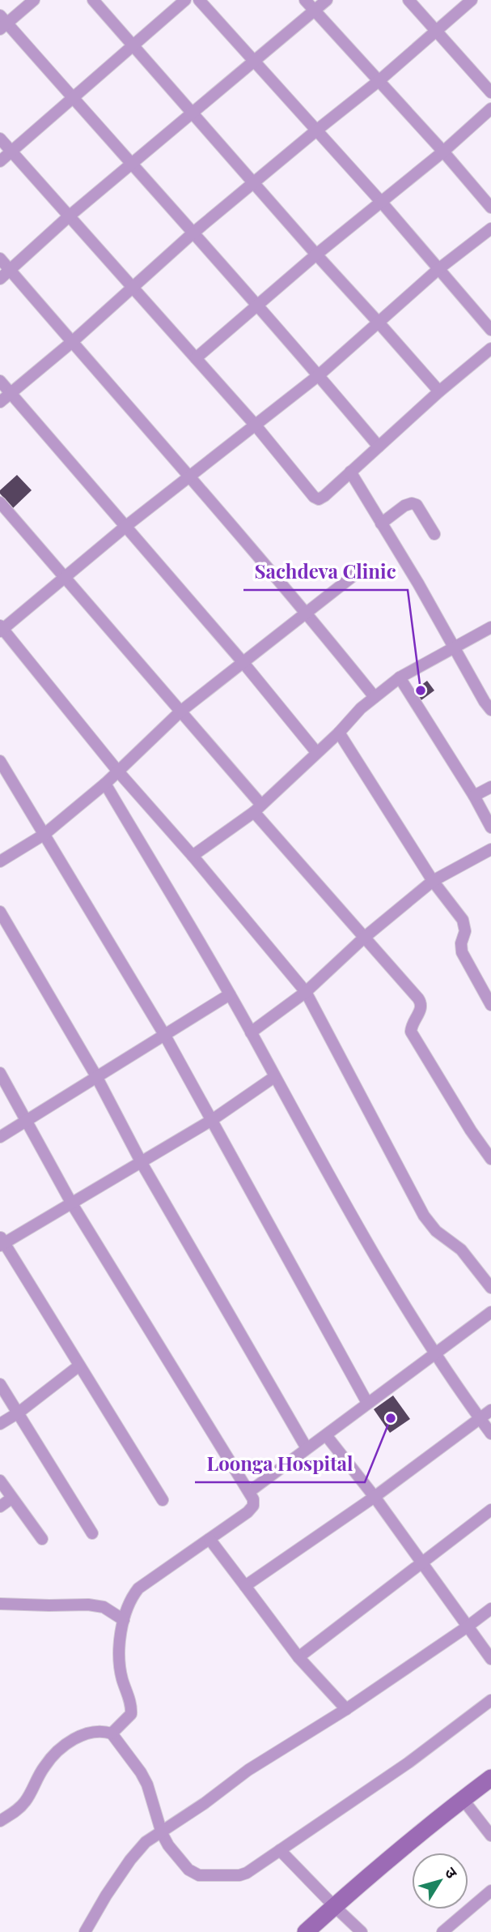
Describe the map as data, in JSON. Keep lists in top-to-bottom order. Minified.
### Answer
{"places":["Sachdeva Clinic","Loonga Hospital"],"north":"top right"}
